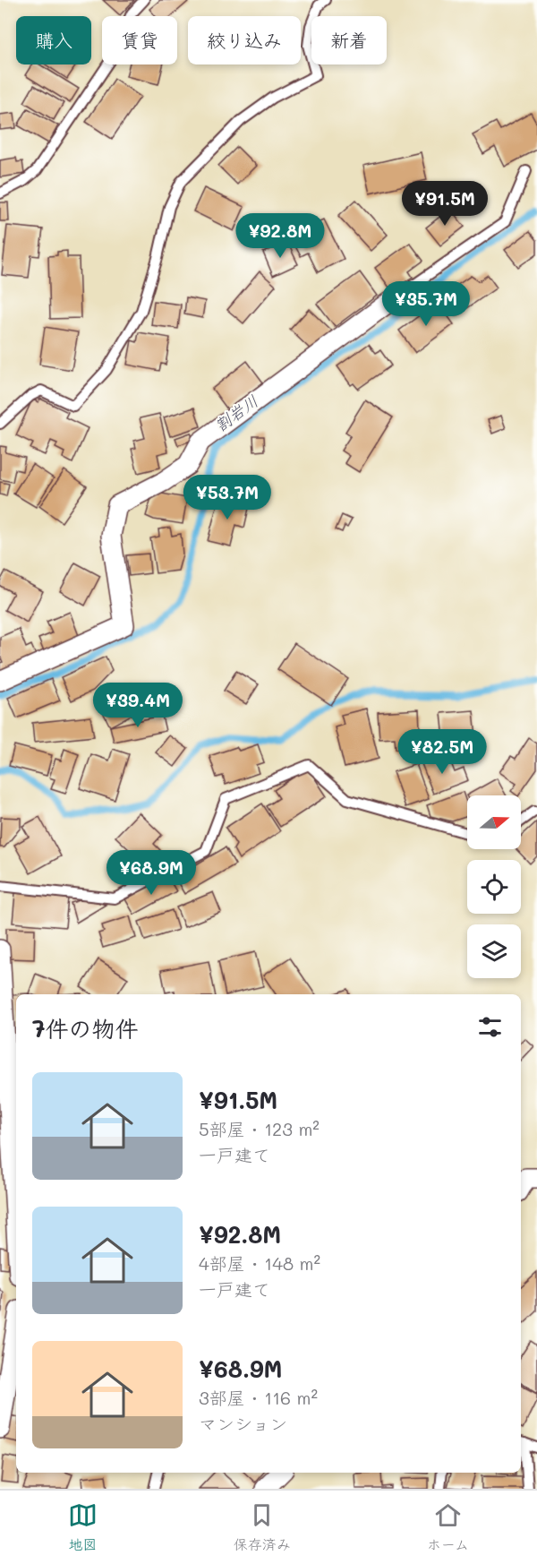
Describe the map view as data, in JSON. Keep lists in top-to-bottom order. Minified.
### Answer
{"water":["割岩川"],"north":"right","page":{"chip":["購入","賃貸","絞り込み","新着"],"price":["¥91.5M","¥92.8M","¥35.7M","¥53.7M","¥39.4M","¥82.5M","¥68.9M"],"heading":"7件の物件","list":[{"name":"¥91.5M","note":"5部屋 · 123 m² · 一戸建て"},{"name":"¥92.8M","note":"4部屋 · 148 m² · 一戸建て"},{"name":"¥68.9M","note":"3部屋 · 116 m² · マンション"}],"tabs":["地図","保存済み","ホーム"]}}
